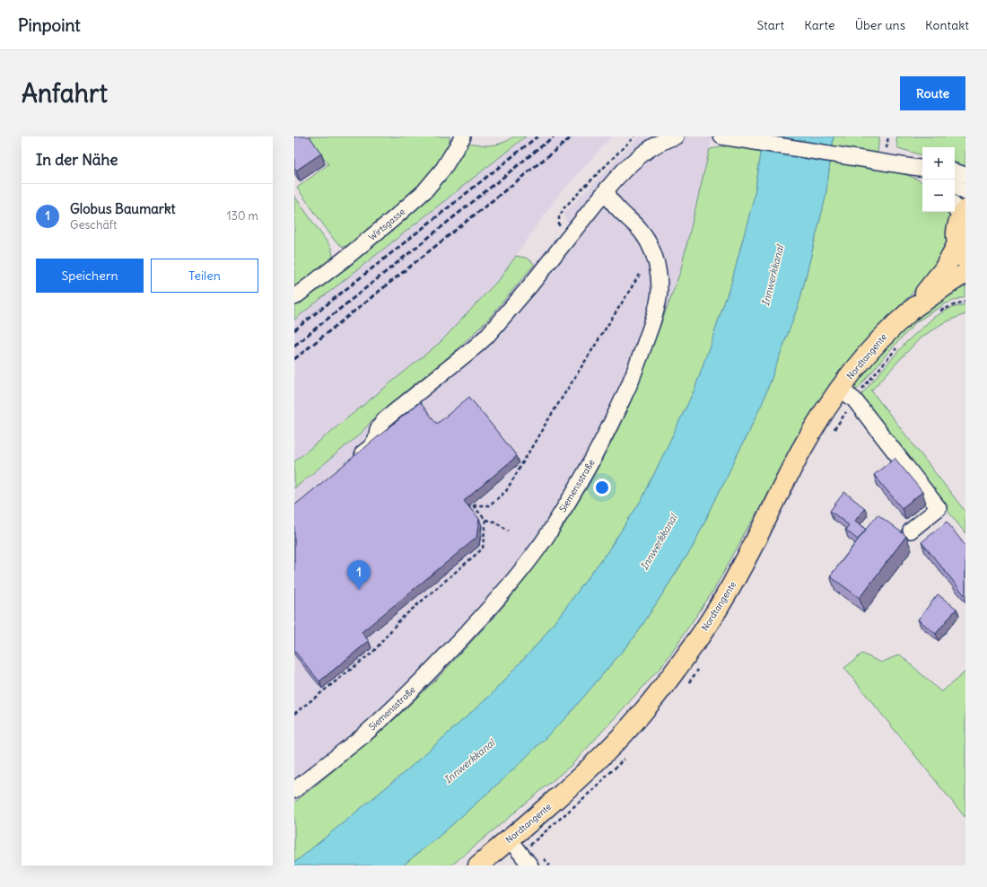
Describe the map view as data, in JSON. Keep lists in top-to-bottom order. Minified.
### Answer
{"streets":{"main road":["Nordtangente"],"street":["Wirtsgasse","Siemensstraße"]},"water":["Innwerkkanal"],"page":{"header":"Pinpoint","nav":["Start","Karte","Über uns","Kontakt"],"buttons":["Route",["Speichern","Teilen"]],"title":"Anfahrt","heading":"In der Nähe","map_buttons":["+","−"],"list":[{"mark":"1","name":"Globus Baumarkt","note":"Geschäft","value":"130 m"}],"pins":"1"}}
